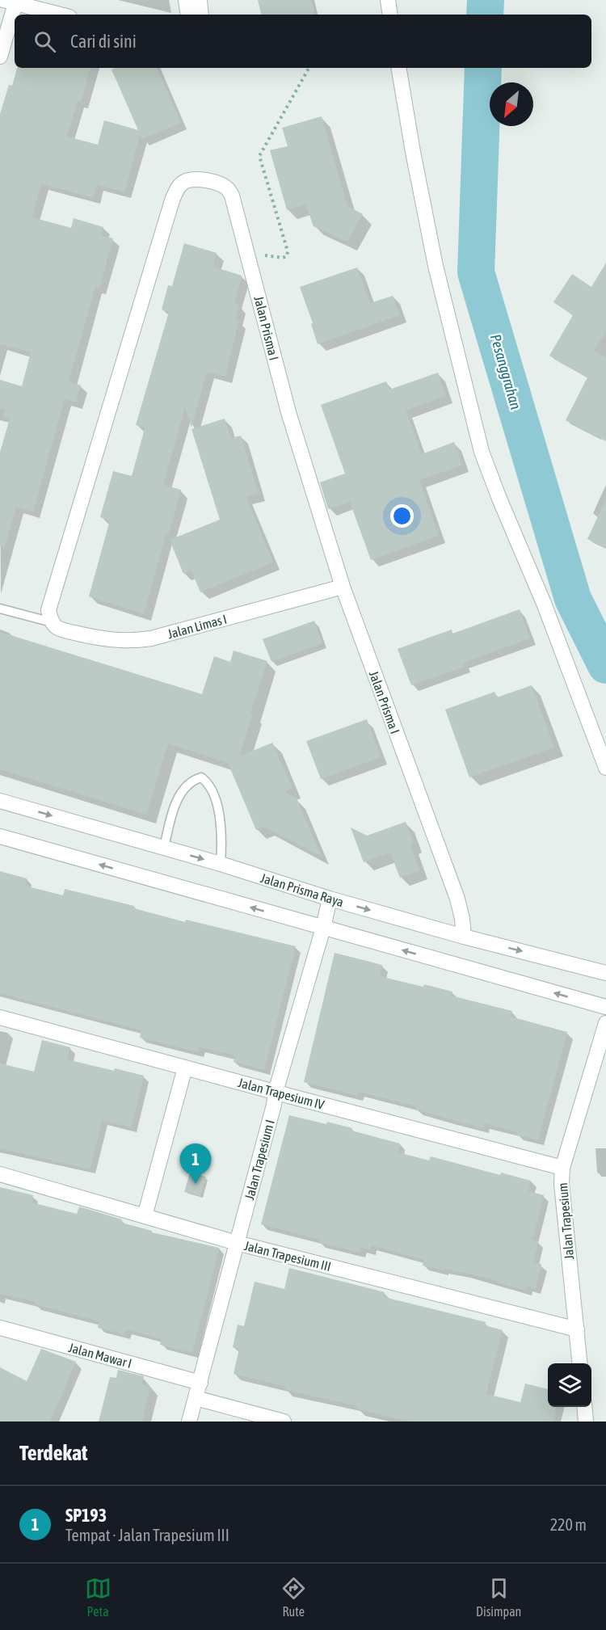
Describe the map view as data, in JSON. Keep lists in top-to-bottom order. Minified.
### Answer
{"streets":{"street":["Jalan Prisma I","Jalan Limas I","Jalan Prisma Raya","Jalan Trapesium IV","Jalan Trapesium I","Jalan Trapesium","Jalan Trapesium III","Jalan Mawar I"]},"crossings":[["Jalan Prisma I","Jalan Limas I"],["Jalan Prisma I","Jalan Prisma Raya"],["Jalan Prisma Raya","Jalan Trapesium I"],["Jalan Trapesium IV","Jalan Trapesium I"],["Jalan Trapesium IV","Jalan Trapesium"],["Jalan Trapesium I","Jalan Trapesium III"],["Jalan Trapesium I","Jalan Mawar I"],["Jalan Trapesium","Jalan Trapesium III"]],"water":["Pesanggrahan"],"north":"bottom left","page":{"search":"Cari di sini","pins":"1","heading":"Terdekat","list":[{"mark":"1","name":"SP193","note":"Tempat · Jalan Trapesium III","value":"220 m"}],"nav":["Peta","Rute","Disimpan"]}}
